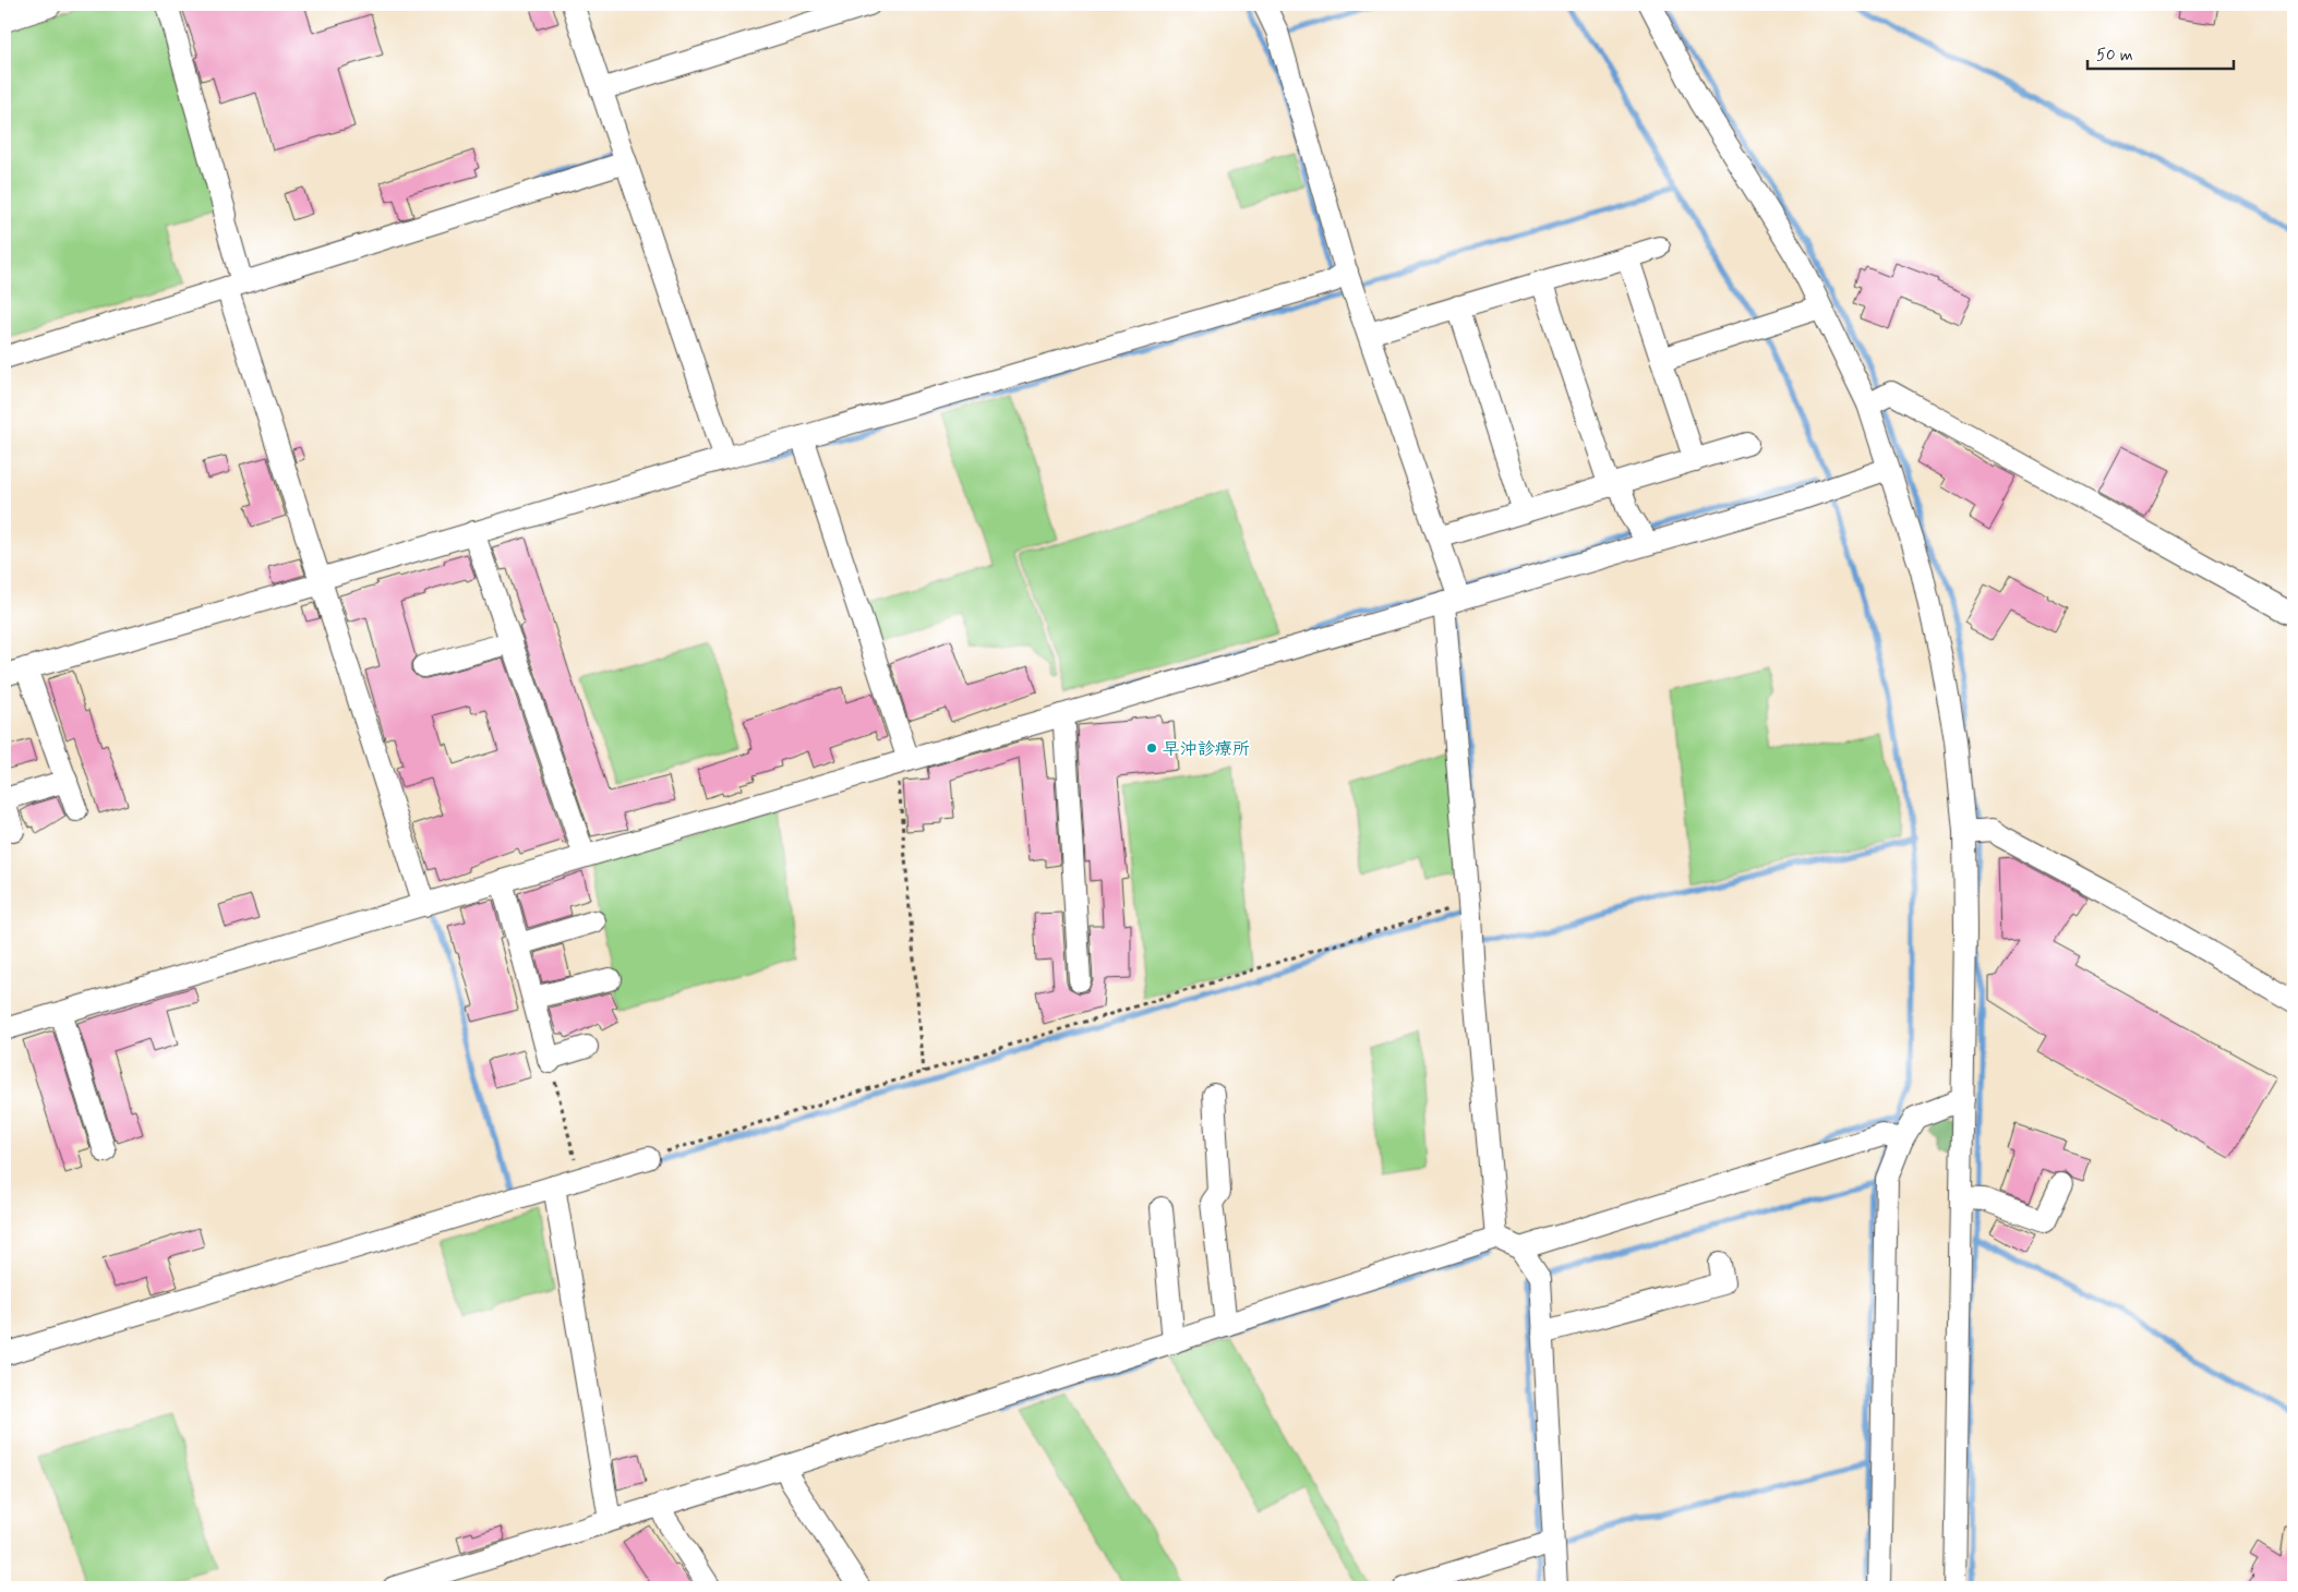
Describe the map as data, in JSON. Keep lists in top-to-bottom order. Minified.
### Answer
{"places":["早沖診療所"],"scale_bar":"50 m"}
